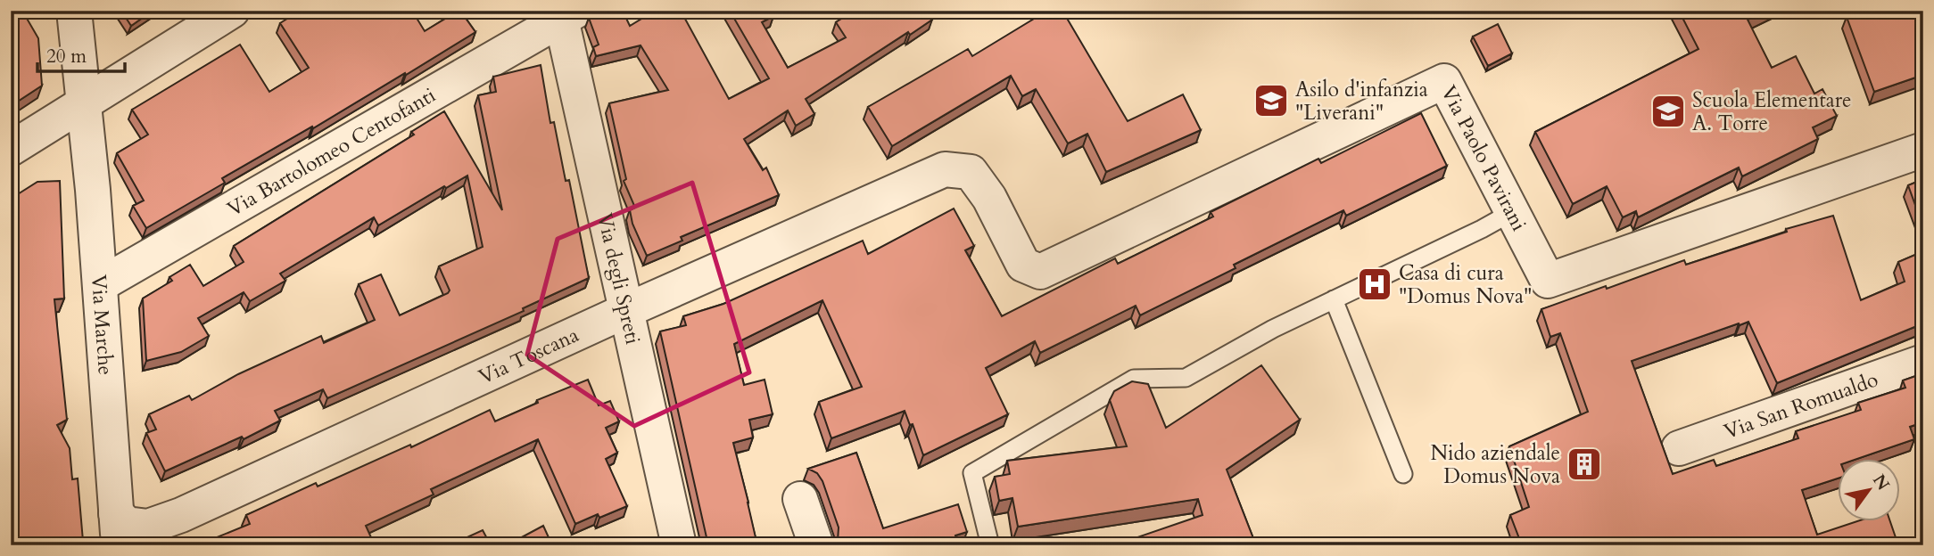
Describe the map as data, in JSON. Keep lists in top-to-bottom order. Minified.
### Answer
{"streets":{"street":["Via Bartolomeo Centofanti","Via Paolo Pavirani","Via degli Spreti","Via Marche","Via Toscana","Via San Romualdo"]},"crossings":[["Via Bartolomeo Centofanti","Via degli Spreti"],["Via Bartolomeo Centofanti","Via Marche"],["Via Paolo Pavirani","Via Toscana"],["Via degli Spreti","Via Toscana"],["Via Marche","Via Toscana"]],"places":{"school or university":["Asilo d'infanzia \"Liverani\"","Scuola Elementare A. Torre"],"hospital":["Casa di cura \"Domus Nova\""],"building":["Nido aziendale Domus Nova"]},"scale_bar":"20 m","north":"top right"}
